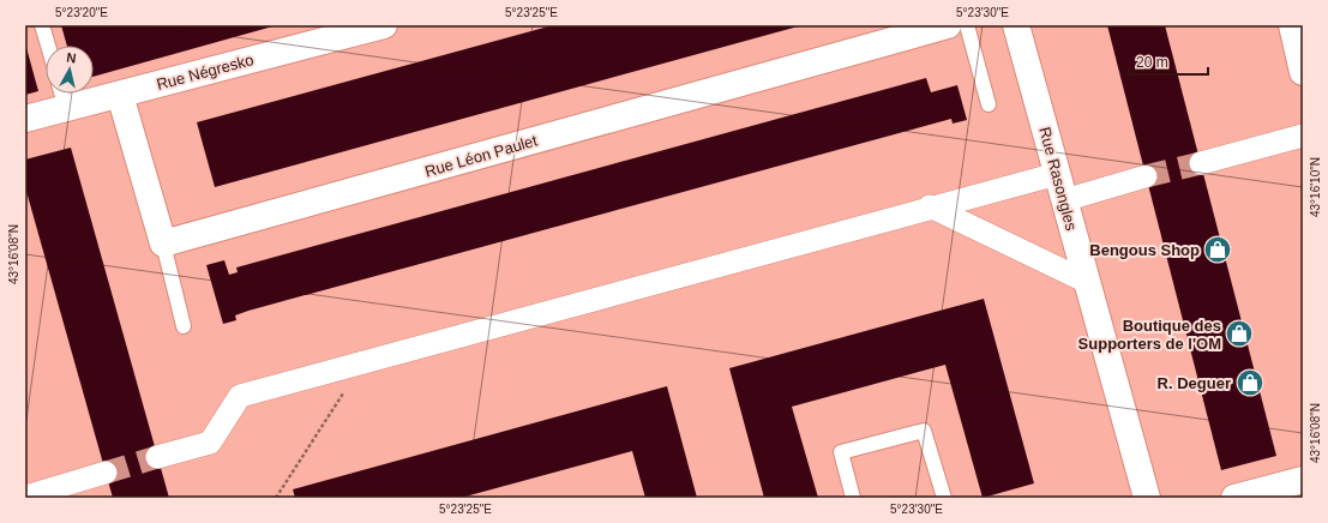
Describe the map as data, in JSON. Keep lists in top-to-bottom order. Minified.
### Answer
{"streets":{"street":["Rue Négresko","Rue Léon Paulet","Rue Rasongles"]},"places":{"shop":["Bengous Shop","Boutique des Supporters de l'OM","R. Deguer"]},"scale_bar":"20 m","north":"top","coordinates":["5°23'20\"E","5°23'25\"E","5°23'30\"E","43°16'10\"N","43°16'08\"N"]}
